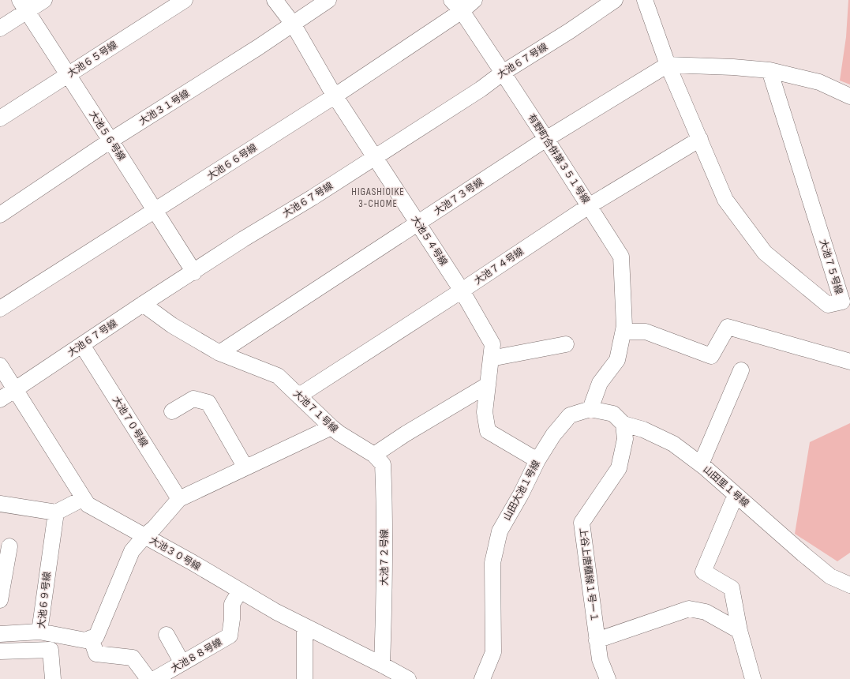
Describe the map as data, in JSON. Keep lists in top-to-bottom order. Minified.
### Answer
{"streets":{"street":["大池６５号線","大池６７号線","大池３１号線","大池５６号線","有野町合併第３５１号線","大池６６号線","大池７３号線","大池５４号線","大池７４号線","大池７５号線","大池７１号線","大池７０号線","山田里１号線","山田大池１号線","大池３０号線","大池７２号線","上谷上唐櫃線１号ー１","大池６９号線","大池８８号線"]},"crossings":[["大池６５号線","大池５６号線"],["大池６７号線","大池５６号線"],["大池６７号線","有野町合併第３５１号線"],["大池６７号線","大池５４号線"],["大池６７号線","大池７１号線"],["大池６７号線","大池７０号線"],["大池６７号線","大池３０号線"],["大池３１号線","大池５６号線"],["大池３１号線","大池５４号線"],["大池５６号線","大池６６号線"],["有野町合併第３５１号線","大池６６号線"],["有野町合併第３５１号線","大池７３号線"],["有野町合併第３５１号線","大池７４号線"],["大池６６号線","大池５４号線"],["大池７３号線","大池５４号線"],["大池７３号線","大池７５号線"],["大池７３号線","大池７１号線"],["大池５４号線","大池７４号線"],["大池５４号線","山田大池１号線"],["大池７４号線","大池７５号線"],["大池７４号線","大池７１号線"],["大池７１号線","大池７２号線"],["山田里１号線","山田大池１号線"],["山田里１号線","上谷上唐櫃線１号ー１"],["大池３０号線","大池７２号線"],["大池３０号線","大池８８号線"]],"districts":["HIGASHIOIKE 3-CHOME"]}
